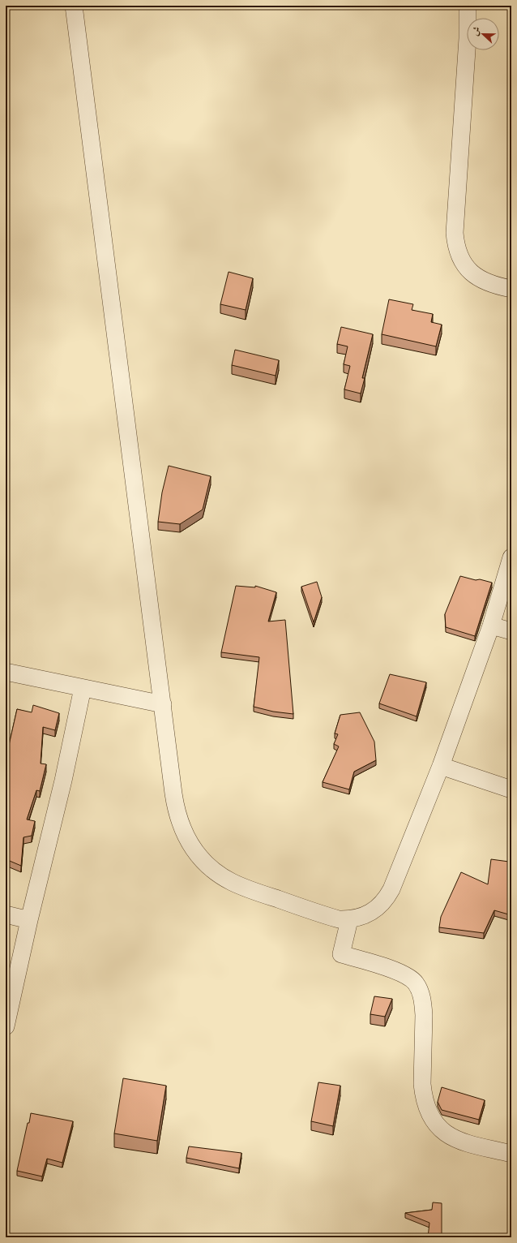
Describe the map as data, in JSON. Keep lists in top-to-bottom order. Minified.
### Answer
{"north":"left"}
